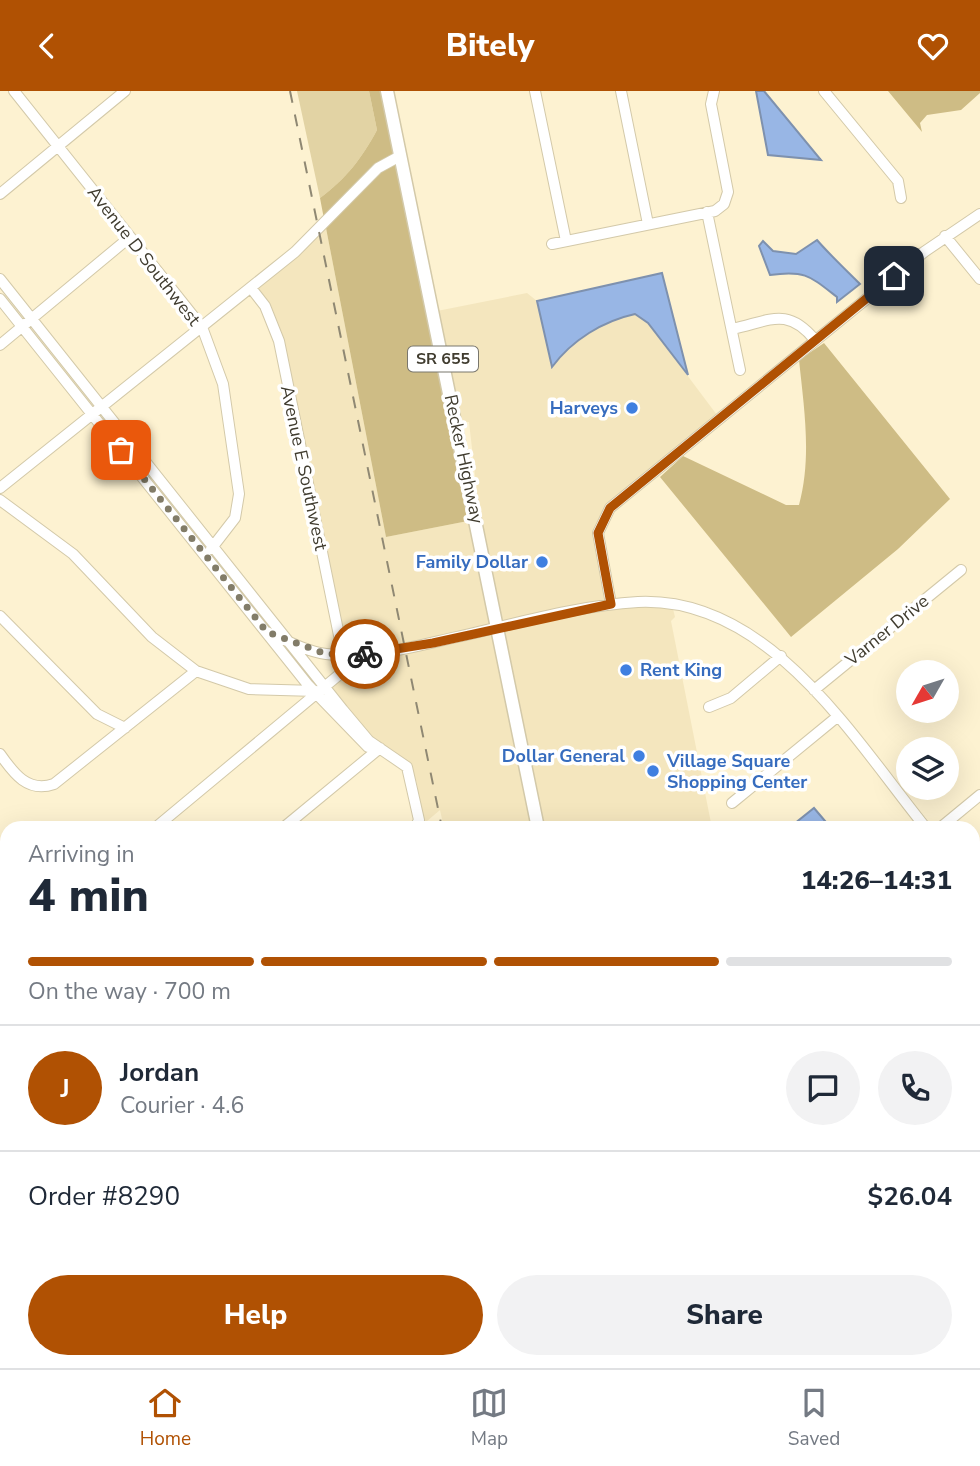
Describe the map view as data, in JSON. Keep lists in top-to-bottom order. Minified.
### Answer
{"streets":{"main road":["SR 655","Recker Highway"],"street":["Avenue D Southwest","Avenue E Southwest","Varner Drive"]},"places":["Harveys","Family Dollar","Rent King","Dollar General","Village Square Shopping Center"],"north":"bottom left","page":{"header":"Bitely","heading":["4 min","Arriving in","14:26–14:31"],"panel":["Jordan","Courier · 4.6","Order #8290","$26.04"],"bar":"On the way · 700 m","round":"J","buttons":["Help","Share"],"tabs":["Home","Map","Saved"]}}
